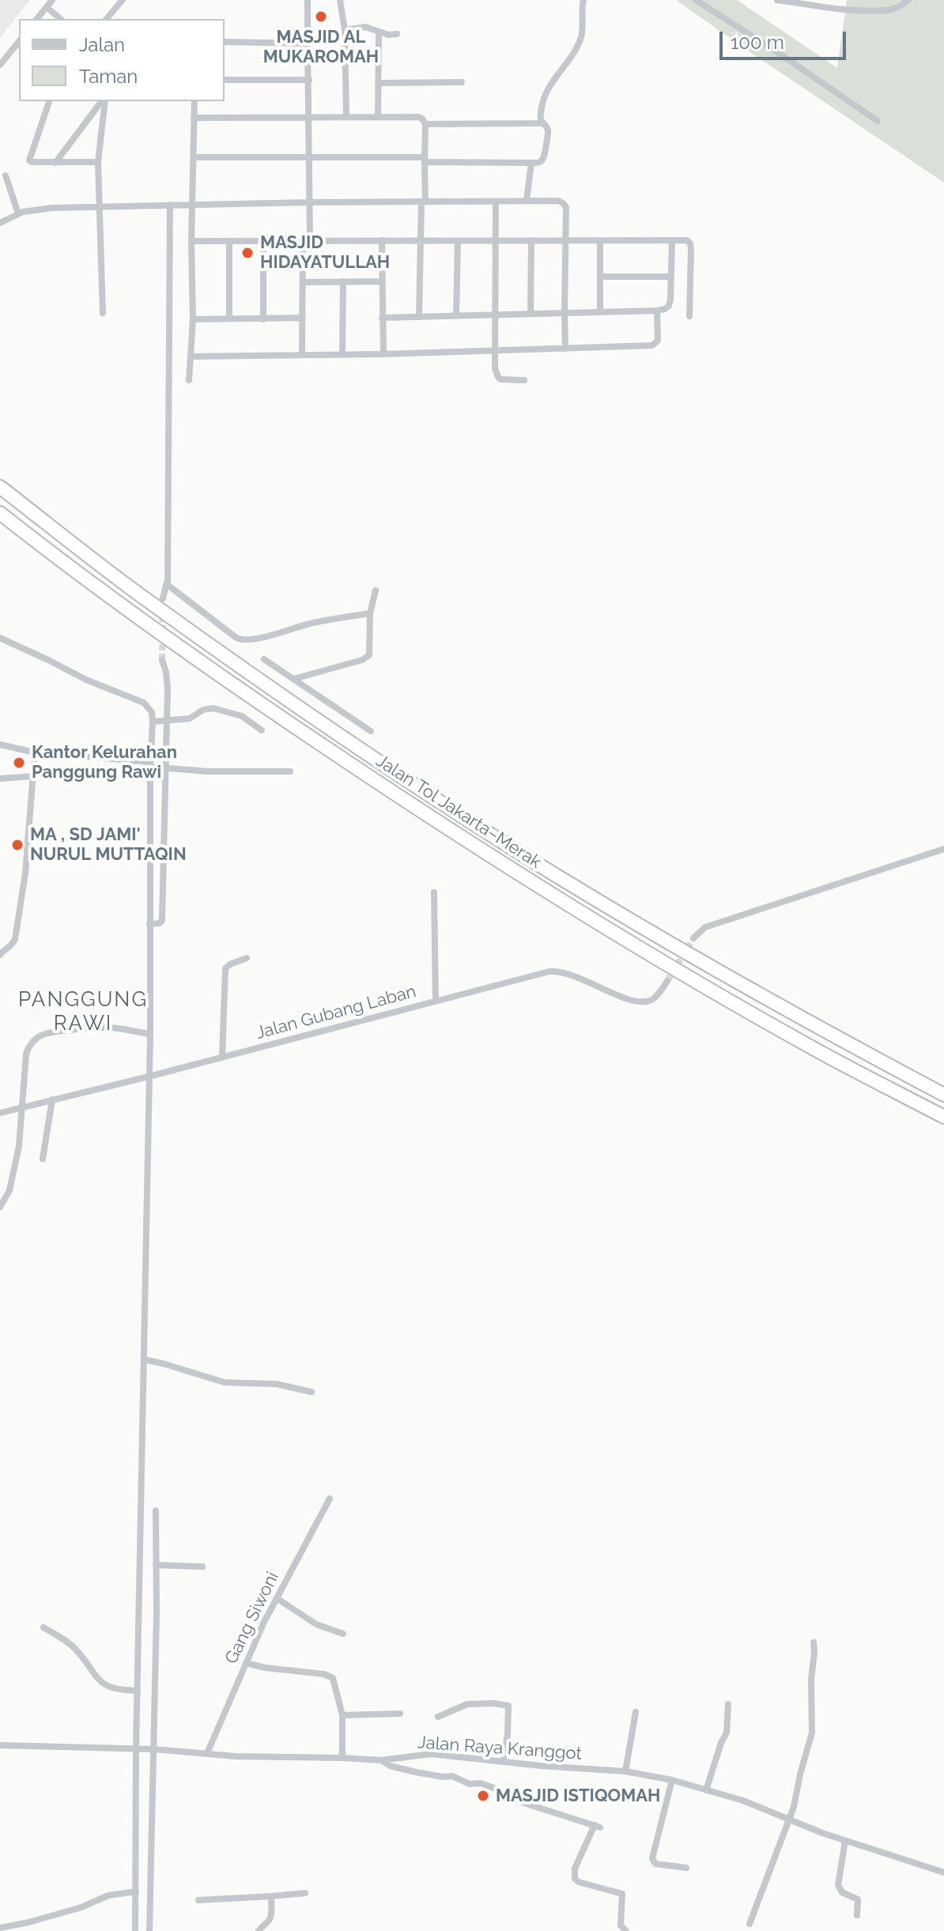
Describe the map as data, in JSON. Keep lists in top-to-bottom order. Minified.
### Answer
{"streets":{"highway":["Jalan Tol Jakarta–Merak"],"street":["Jalan Gubang Laban","Gang Siwoni","Jalan Raya Kranggot"]},"crossings":[["Gang Siwoni","Jalan Raya Kranggot"]],"districts":["PANGGUNG RAWI"],"places":["MASJID AL MUKAROMAH","MASJID HIDAYATULLAH","Kantor Kelurahan Panggung Rawi","MA , SD JAMI' NURUL MUTTAQIN","MASJID ISTIQOMAH"],"legend":["Jalan","Taman"],"scale_bar":"100 m"}
